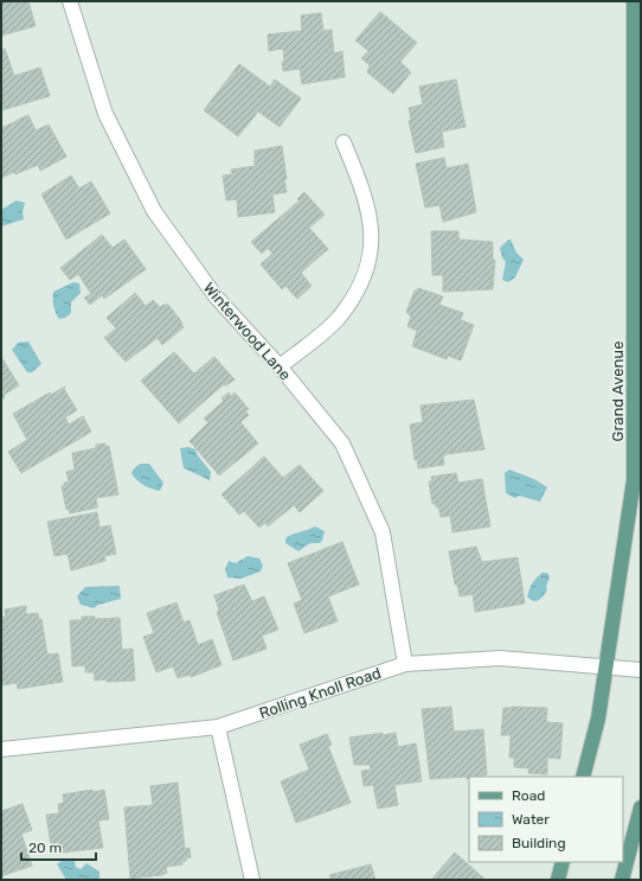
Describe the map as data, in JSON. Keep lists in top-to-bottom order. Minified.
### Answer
{"streets":{"main road":["Grand Avenue"],"street":["Winterwood Lane","Rolling Knoll Road"]},"crossings":[["Winterwood Lane","Rolling Knoll Road"],["Grand Avenue","Rolling Knoll Road"]],"legend":["Road","Water","Building"],"scale_bar":"20 m"}
